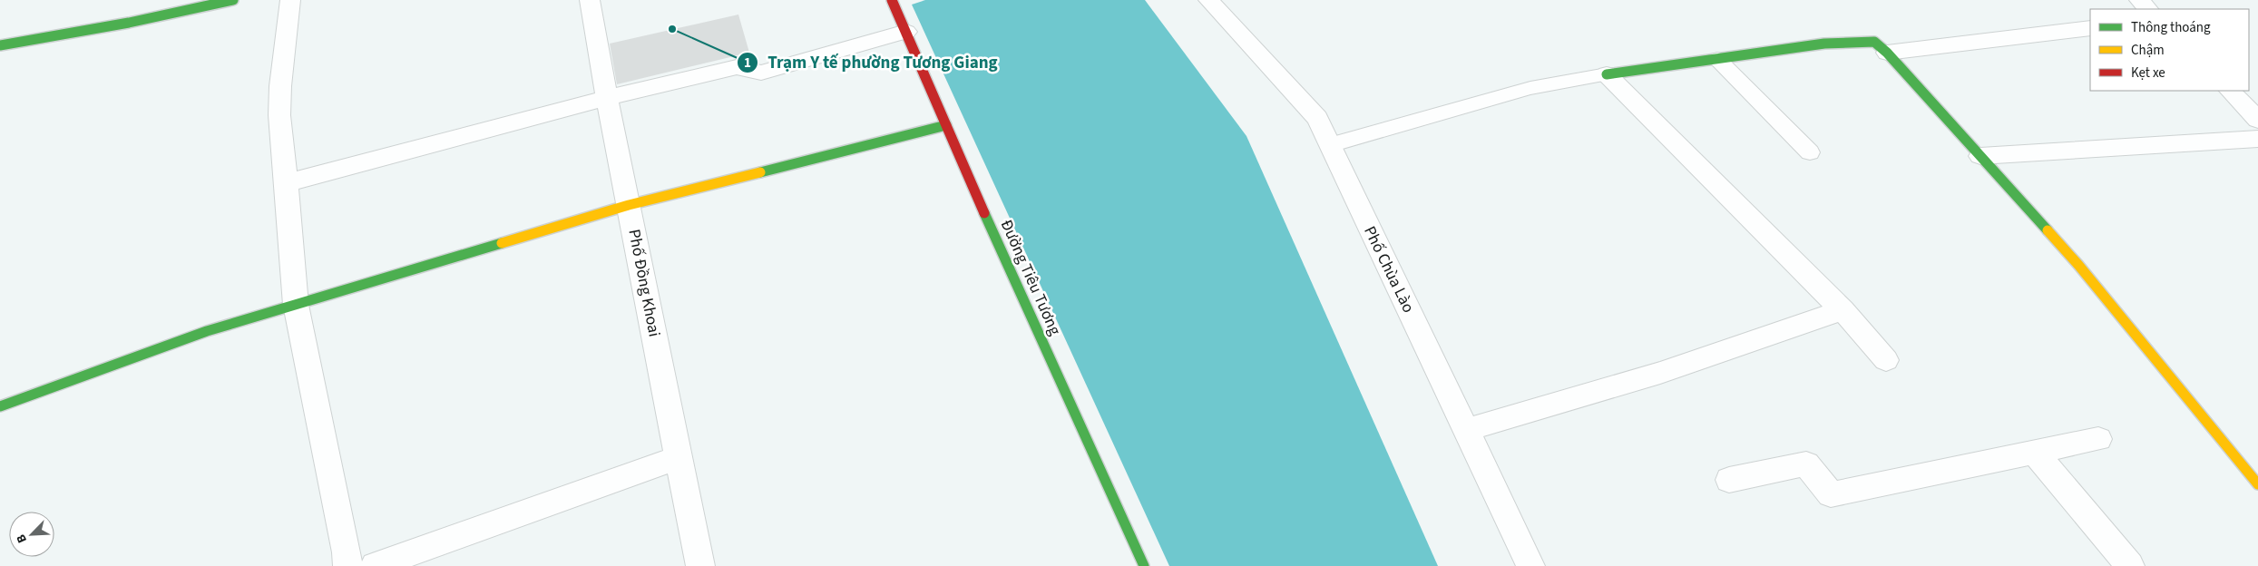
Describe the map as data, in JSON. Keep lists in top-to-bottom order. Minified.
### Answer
{"streets":{"street":["Phố Chùa Lào","Đường Tiêu Tương","Phố Đồng Khoai"]},"places":["Trạm Y tế phường Tương Giang"],"legend":["Thông thoáng","Chậm","Kẹt xe"],"north":"bottom left"}
